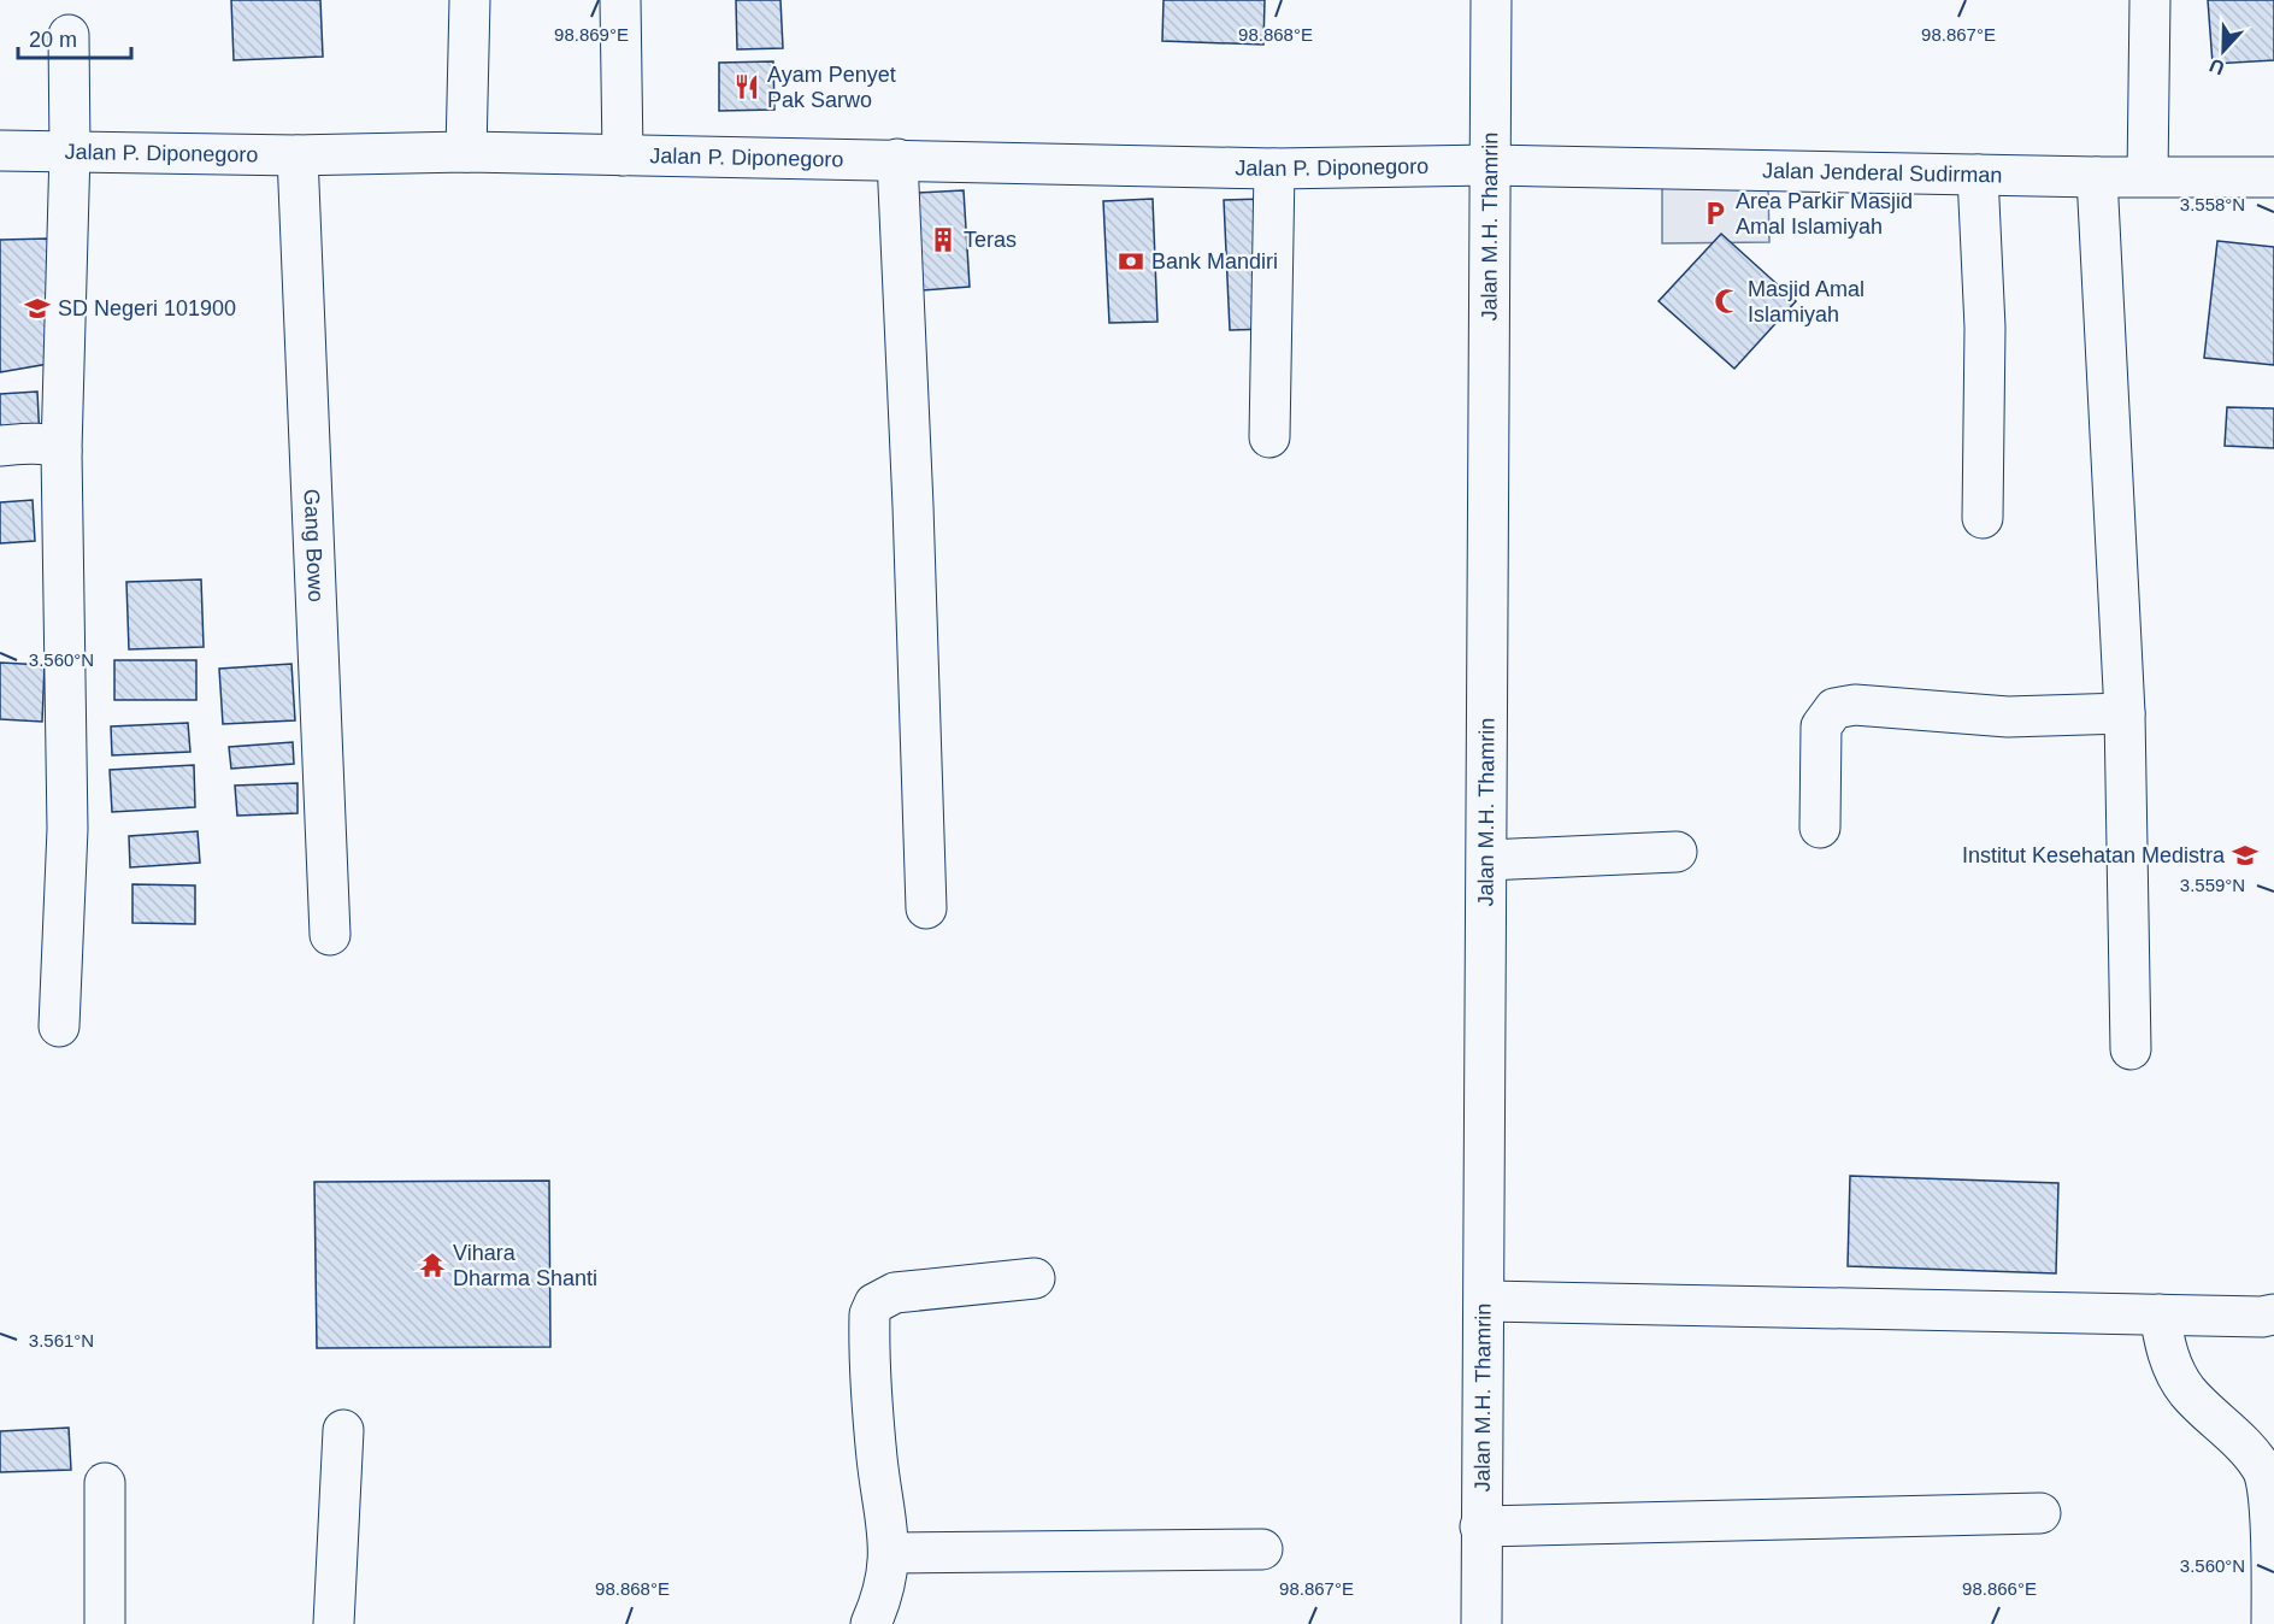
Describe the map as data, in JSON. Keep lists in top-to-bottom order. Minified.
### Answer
{"streets":{"street":["Jalan P. Diponegoro","Jalan Jenderal Sudirman","Jalan M.H. Thamrin","Gang Bowo"]},"crossings":[["Jalan P. Diponegoro","Jalan Jenderal Sudirman"],["Jalan P. Diponegoro","Jalan M.H. Thamrin"],["Jalan P. Diponegoro","Gang Bowo"],["Jalan Jenderal Sudirman","Jalan M.H. Thamrin"]],"places":{"restaurant":["Ayam Penyet Pak Sarwo"],"parking":["Area Parkir Masjid Amal Islamiyah"],"building":["Teras"],"bank":["Bank Mandiri"],"mosque":["Masjid Amal Islamiyah"],"school or university":["SD Negeri 101900","Institut Kesehatan Medistra"],"temple":["Vihara Dharma Shanti"]},"scale_bar":"20 m","north":"bottom","coordinates":["98.869°E","98.868°E","98.867°E","3.558°N","3.560°N","3.559°N","3.561°N","98.866°E"]}
